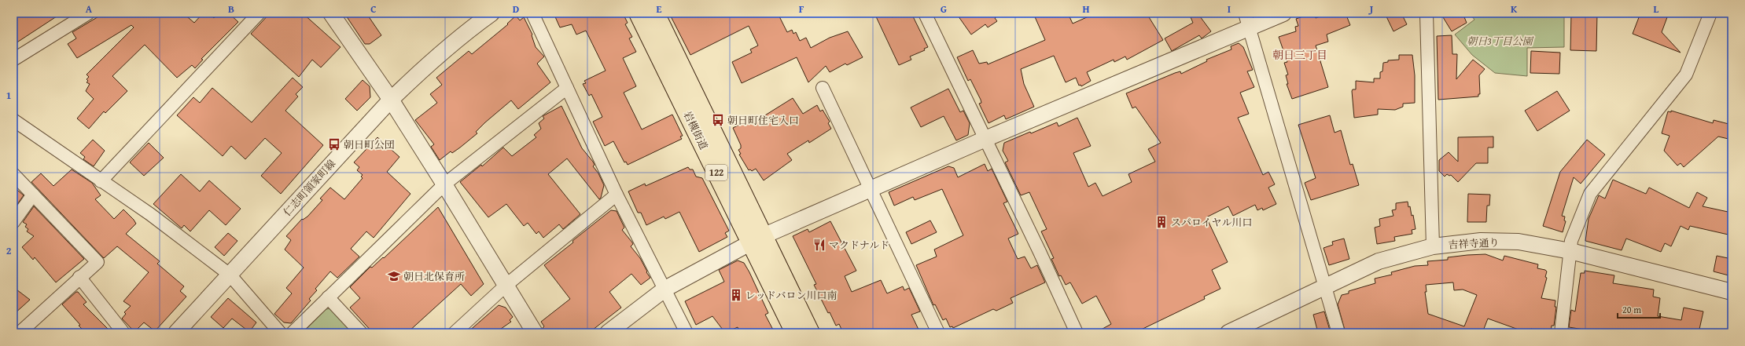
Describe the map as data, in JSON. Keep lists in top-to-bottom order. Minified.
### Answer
{"streets":{"highway":["岩槻街道","122"],"street":["仁志町領家町線","吉祥寺通り"]},"districts":["朝日三丁目"],"parks":["朝日3丁目公園"],"places":{"bus stop":["朝日町住宅入口","朝日町公団"],"building":["スパロイヤル川口","レッドバロン川口南"],"restaurant":["マクドナルド"],"school or university":["朝日北保育所"]},"scale_bar":"20 m","grid":{"columns":["A","B","C","D","E","F","G","H","I","J","K","L"],"rows":["1","2"]}}
